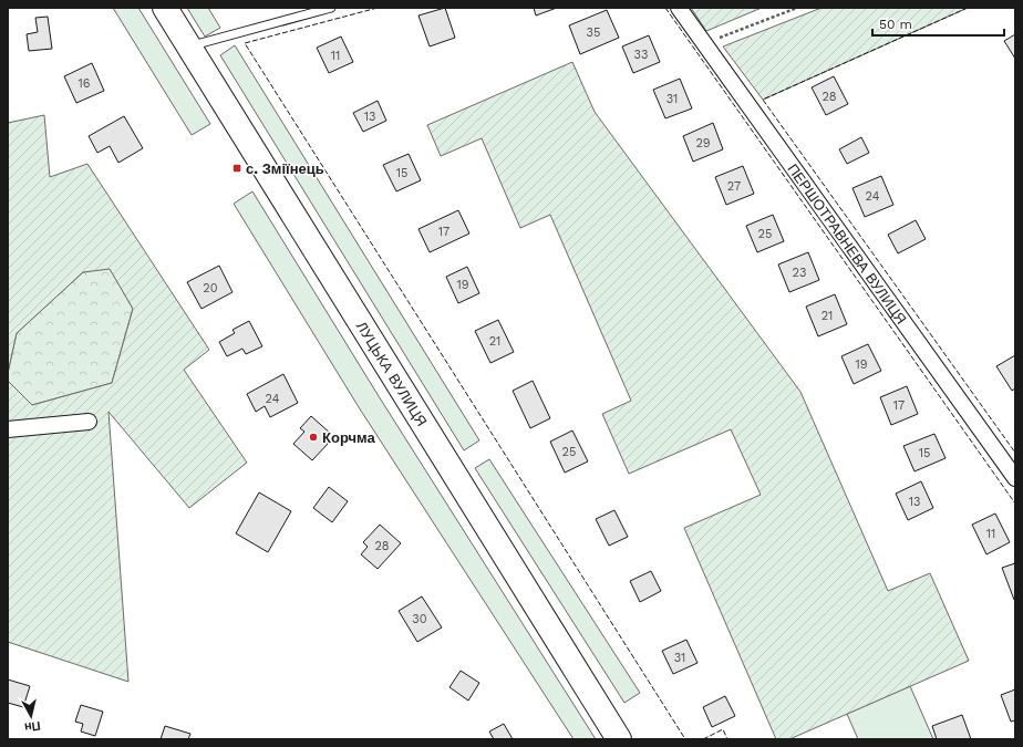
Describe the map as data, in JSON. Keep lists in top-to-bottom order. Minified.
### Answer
{"streets":{"main road":["ЛУЦЬКА ВУЛИЦЯ"],"street":["ПЕРШОТРАВНЕВА ВУЛИЦЯ"]},"places":{"transit":["с. Зміїнець"],"other":["Корчма"]},"house_numbers":["35","33","11","16","28","31","13","29","15","27","24","17","25","23","19","20","21","21","19","24","17","25","15","13","11","28","30","31"],"scale_bar":"50 m","north":"bottom"}
